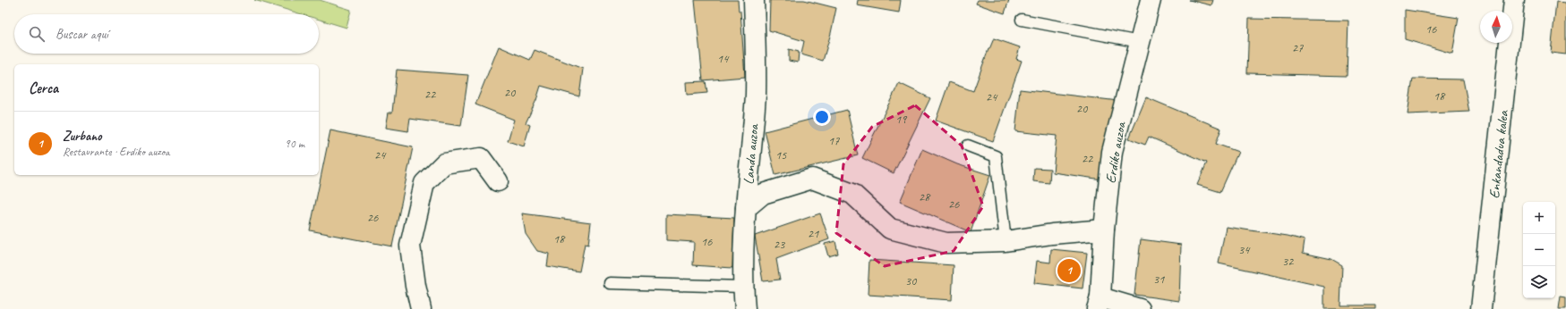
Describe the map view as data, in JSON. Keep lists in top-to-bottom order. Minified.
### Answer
{"streets":{"street":["Erdiko auzoa","Landa auzoa","Enkandadua kalea"]},"house_numbers":["16","27","14","20","22","18","24","20","19","17","24","15","22","28","26","26","21","18","16","23","34","32","31","30"],"north":"top","page":{"search":"Buscar aquí","heading":"Cerca","list":[{"mark":"1","name":"Zurbano","note":"Restaurante · Erdiko auzoa","value":"90 m"}],"map_buttons":["+","−"],"pins":"1"}}
